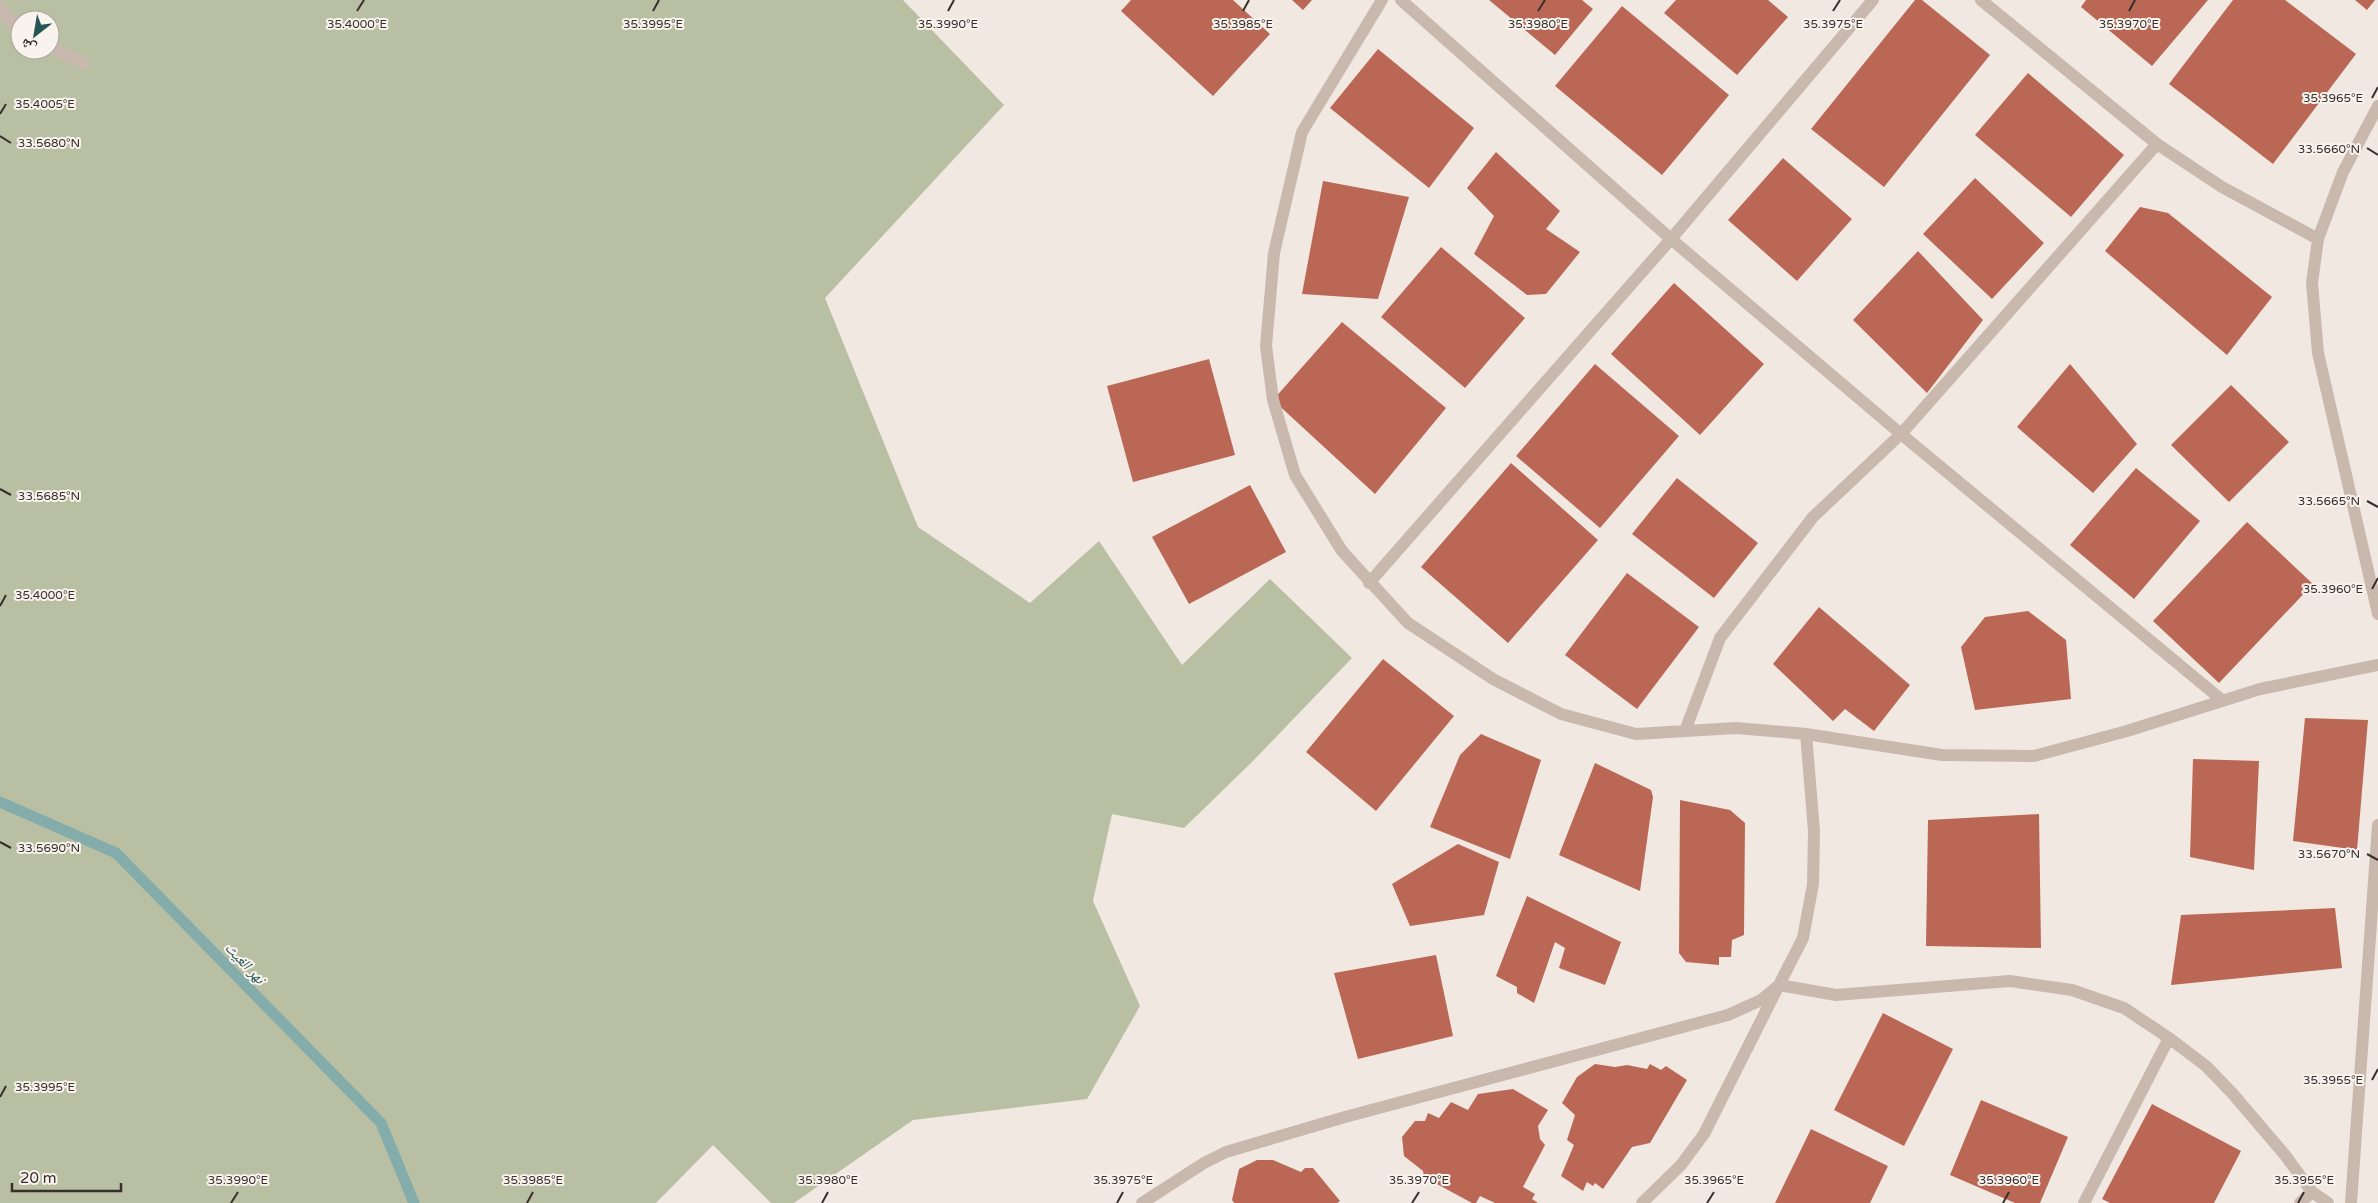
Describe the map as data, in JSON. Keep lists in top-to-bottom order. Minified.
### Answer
{"water":["نهر الغيث"],"scale_bar":"20 m","north":"bottom left","coordinates":["35.4000°E","35.3995°E","35.3990°E","35.3985°E","35.3980°E","35.3975°E","35.3970°E","35.3965°E","35.4005°E","33.5680°N","33.5660°N","33.5685°N","33.5665°N","35.3960°E","33.5690°N","33.5670°N","35.3955°E"]}
